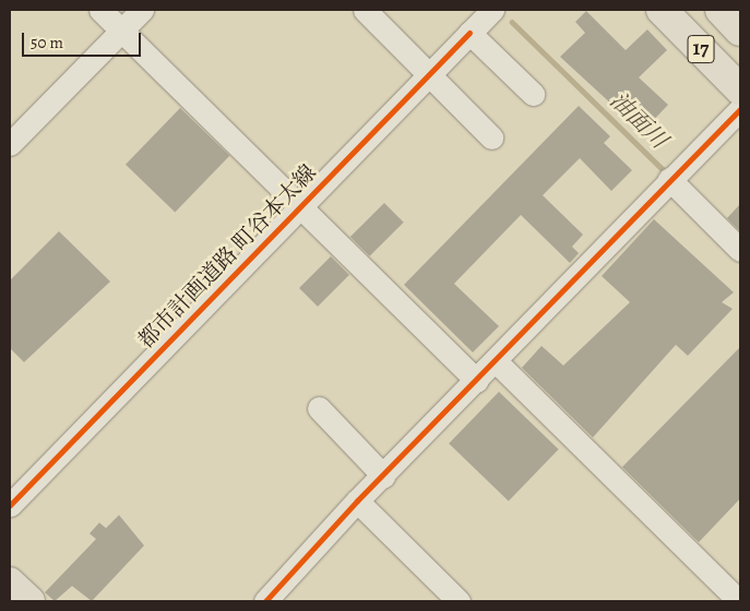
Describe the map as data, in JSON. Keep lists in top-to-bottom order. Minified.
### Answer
{"streets":{"highway":["17"],"street":["都市計画道路 町谷本太線"]},"water":["油面川"],"scale_bar":"50 m"}
